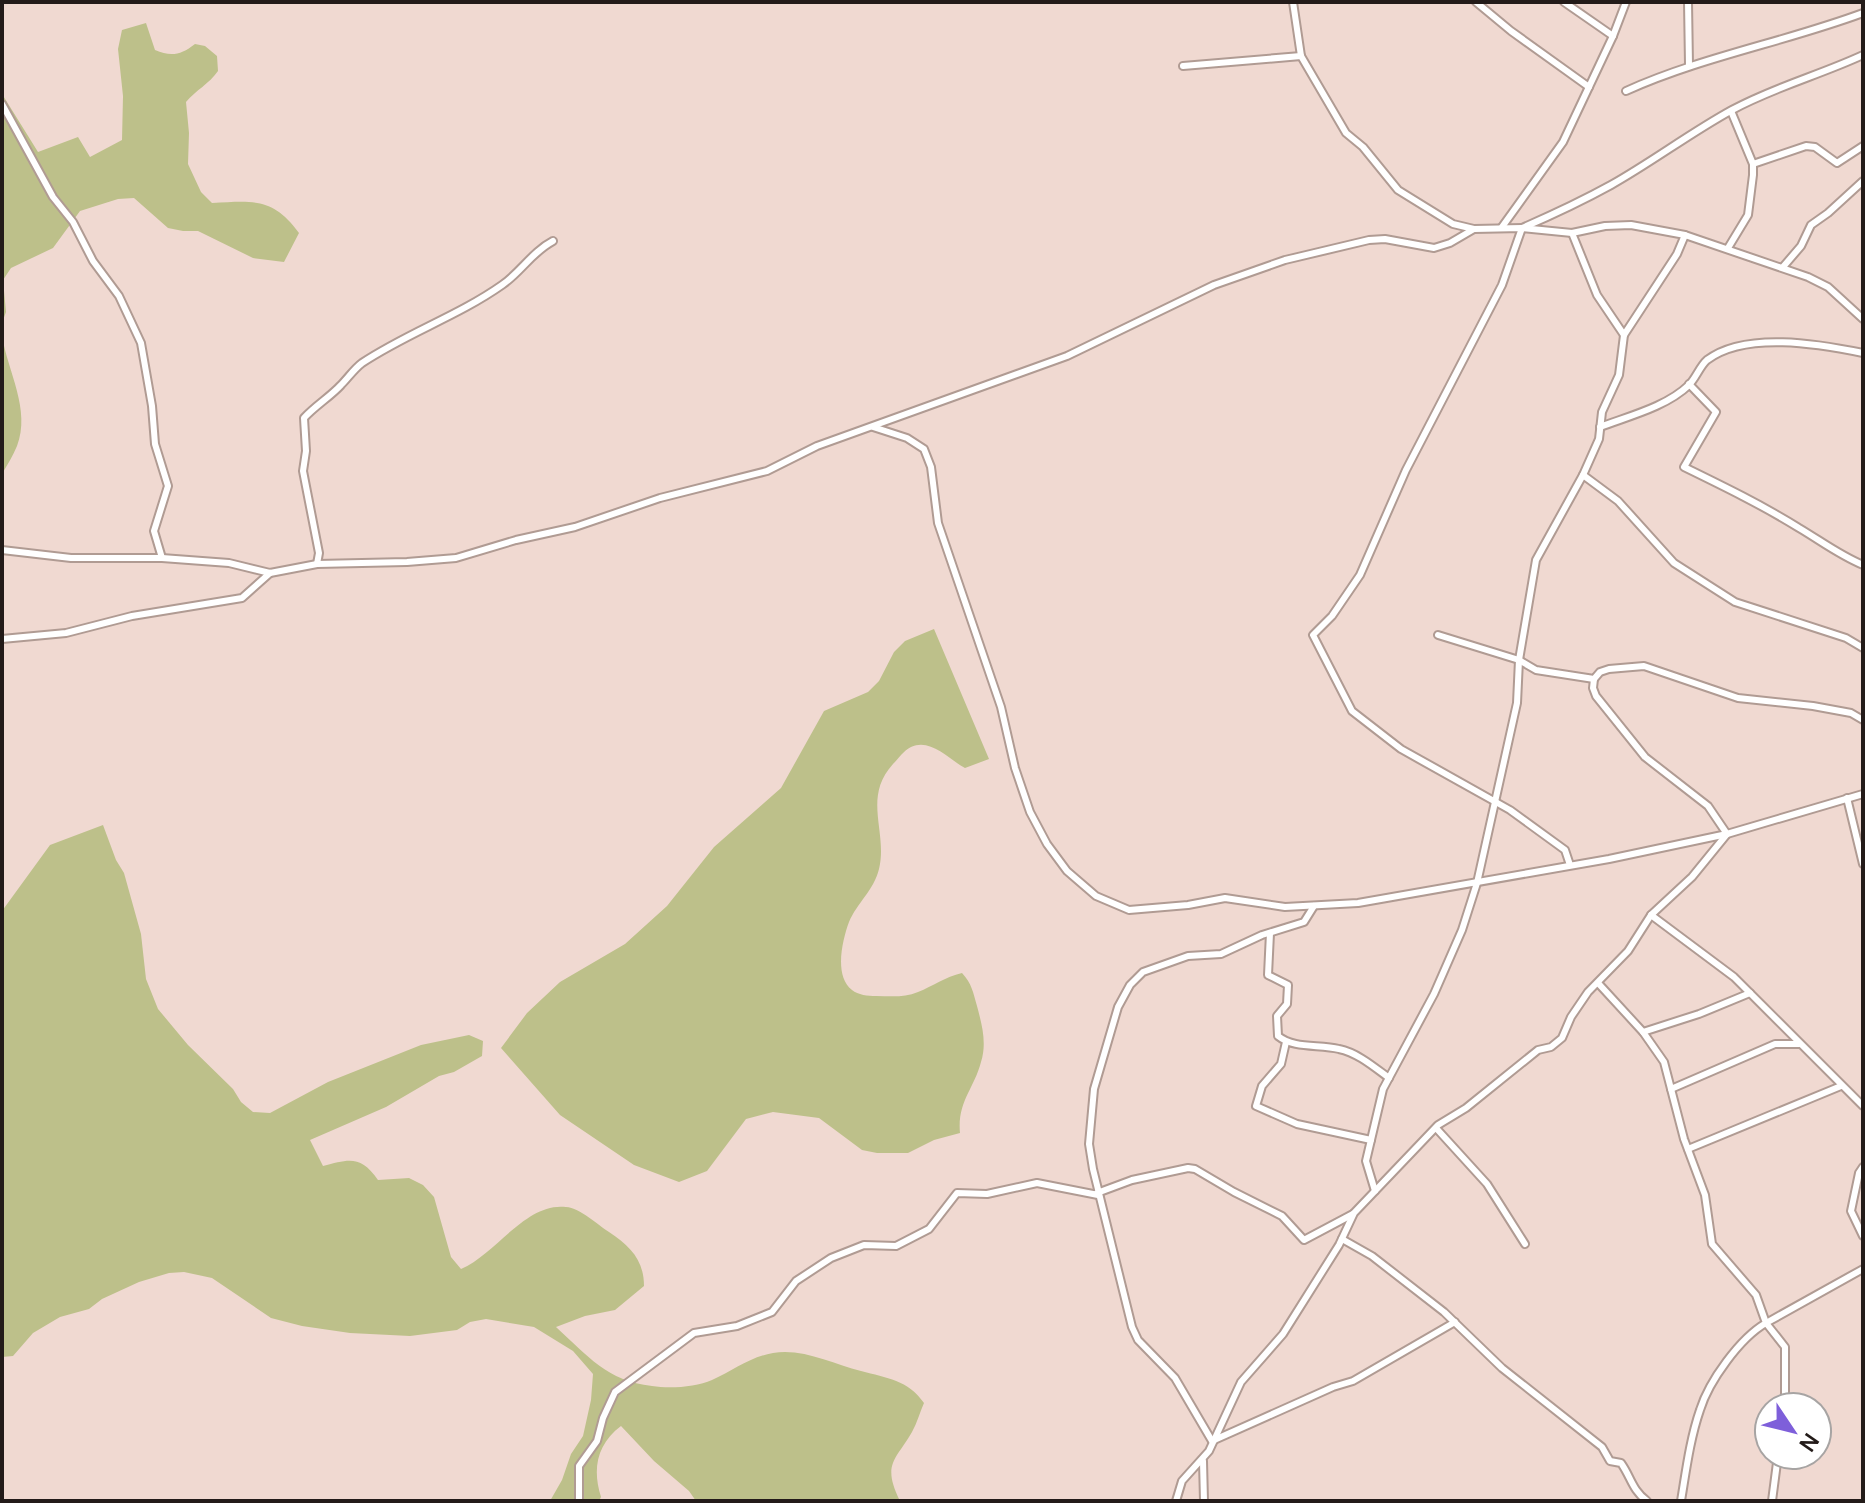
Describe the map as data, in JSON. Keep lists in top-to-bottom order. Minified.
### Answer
{"north":"bottom right"}
